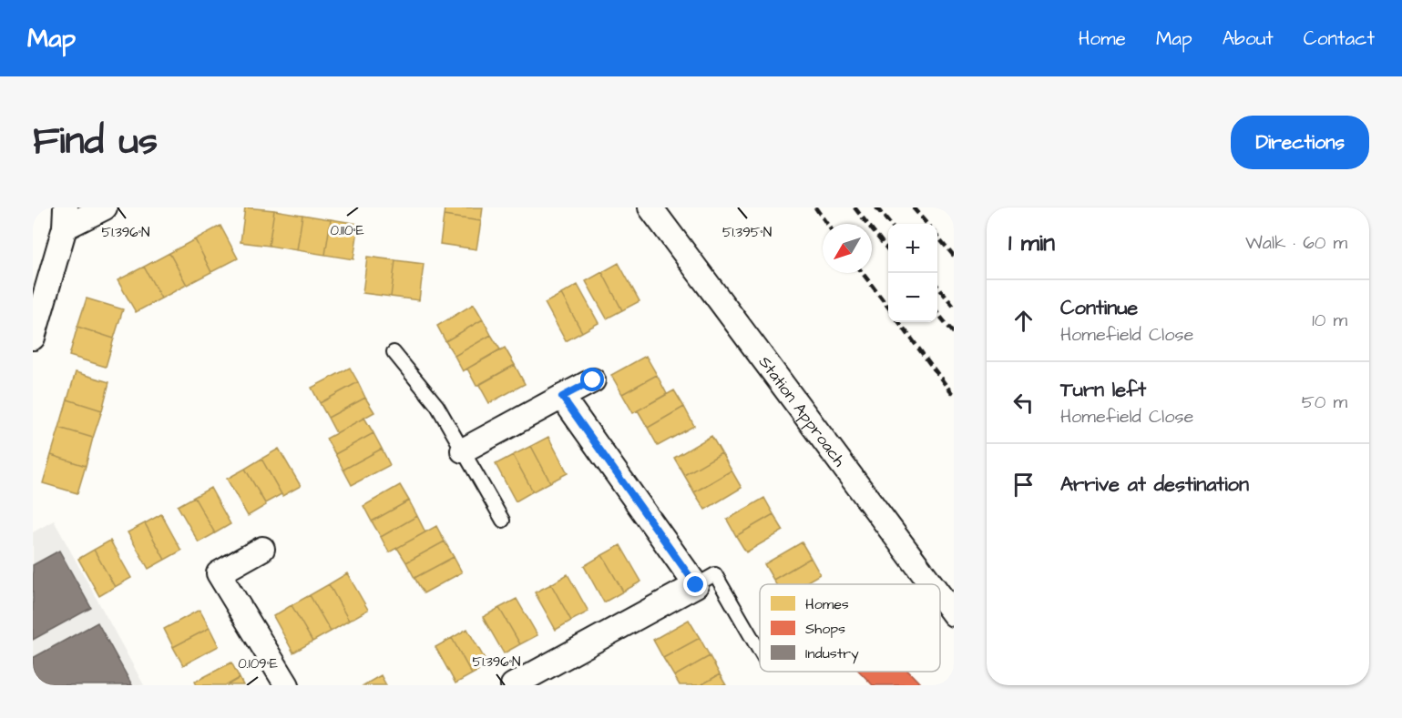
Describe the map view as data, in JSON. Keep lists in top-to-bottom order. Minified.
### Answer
{"streets":{"street":["Station Approach"]},"legend":["Homes","Shops","Industry"],"north":"bottom left","page":{"header":"Map","nav":["Home","Map","About","Contact"],"title":"Find us","buttons":"Directions","heading":["1 min","Walk · 60 m"],"map_buttons":["+","−"],"list":[["Continue","Homefield Close","10 m"],["Turn left","Homefield Close","50 m"],"Arrive at destination"]},"coordinates":["0.110°E","51.396°N","51.395°N","0.109°E"]}
